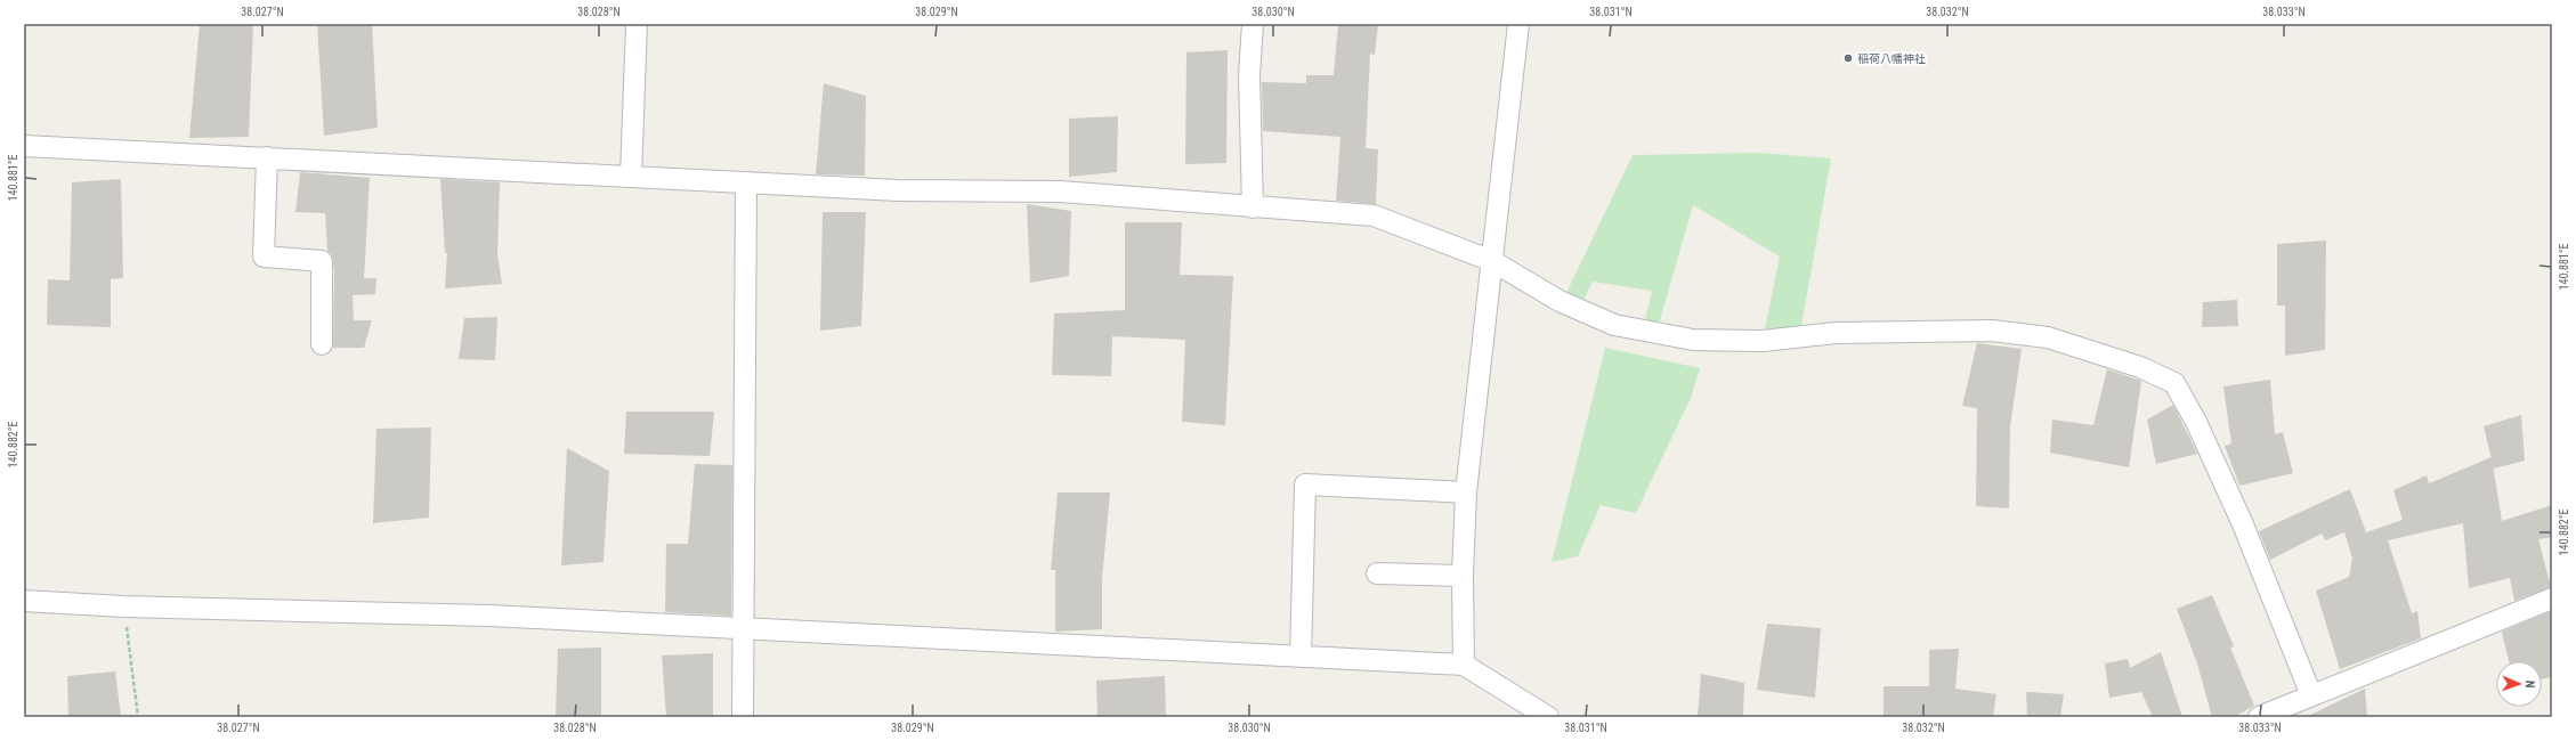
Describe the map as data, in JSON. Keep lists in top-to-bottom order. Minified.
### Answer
{"places":["稲荷八幡神社"],"north":"right","coordinates":["38.027°N","38.028°N","38.029°N","38.030°N","38.031°N","38.032°N","38.033°N","140.881°E","140.882°E"]}
